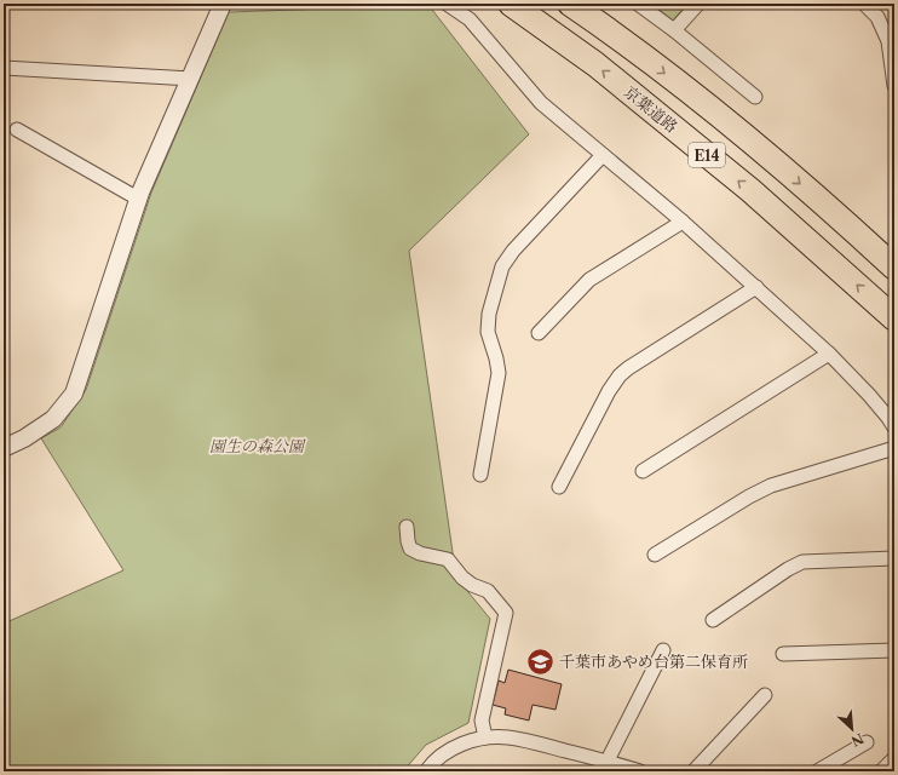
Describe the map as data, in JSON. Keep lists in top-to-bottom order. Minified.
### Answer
{"streets":{"highway":["京葉道路","E14"]},"parks":["園生の森公園"],"places":{"school or university":["千葉市あやめ台第二保育所"]},"north":"bottom right"}
